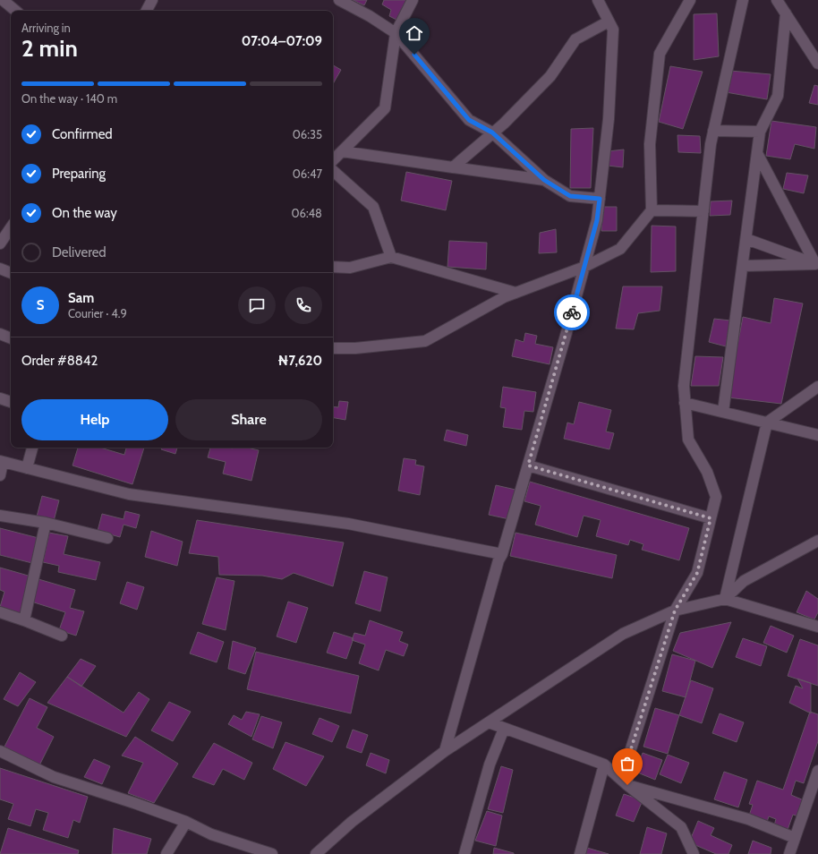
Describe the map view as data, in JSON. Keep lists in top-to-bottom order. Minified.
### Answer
{"page":{"heading":["2 min","Arriving in","07:04–07:09"],"panel":["Sam","Courier · 4.9","Order #8842","₦7,620"],"bar":"On the way · 140 m","list":[["Confirmed","06:35"],["Preparing","06:47"],["On the way","06:48"],"Delivered"],"round":"S","buttons":["Help","Share"]}}
